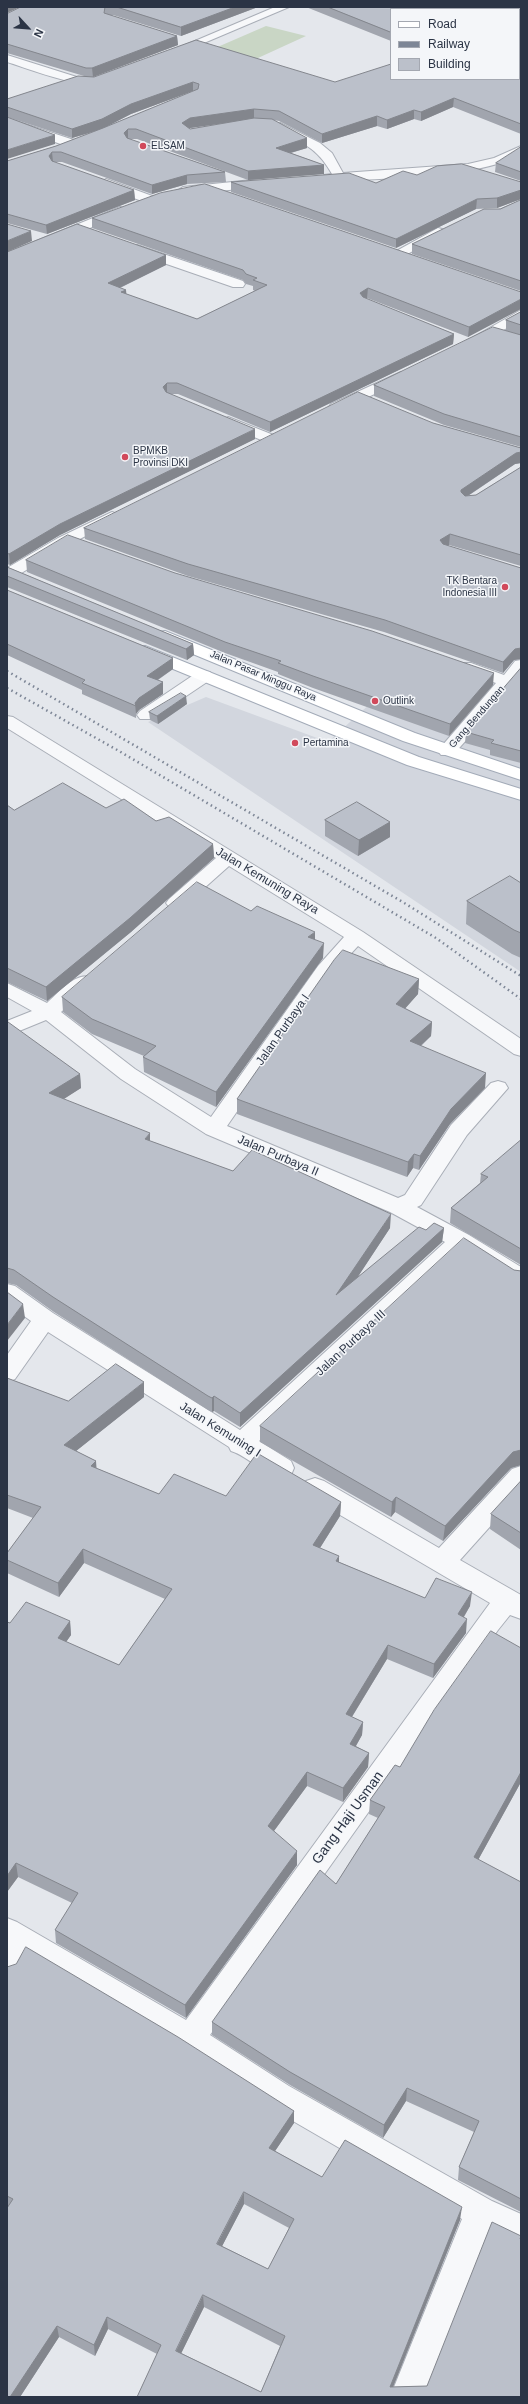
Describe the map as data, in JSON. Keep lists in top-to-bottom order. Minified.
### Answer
{"streets":{"main road":["Jalan Pasar Minggu Raya"],"street":["Gang Bendungan","Jalan Kemuning Raya","Jalan Purbaya I","Jalan Purbaya II","Jalan Purbaya III","Jalan Kemuning I","Gang Haji Usman"]},"crossings":[["Jalan Pasar Minggu Raya","Gang Bendungan"],["Jalan Kemuning Raya","Jalan Purbaya I"],["Jalan Purbaya I","Jalan Purbaya II"],["Jalan Purbaya II","Jalan Purbaya III"],["Jalan Purbaya III","Jalan Kemuning I"],["Jalan Kemuning I","Gang Haji Usman"]],"places":["ELSAM","BPMKB Provinsi DKI","TK Bentara Indonesia III","Outlink","Pertamina"],"legend":["Road","Railway","Building"],"north":"bottom right"}
